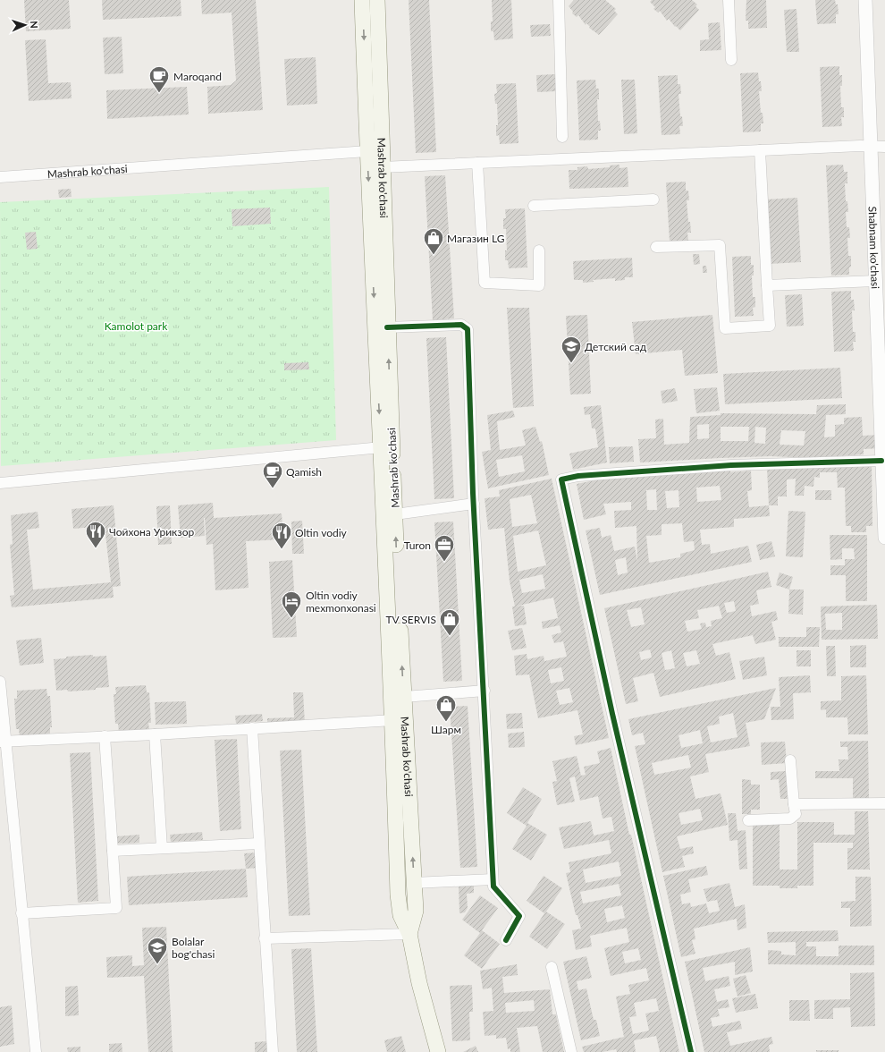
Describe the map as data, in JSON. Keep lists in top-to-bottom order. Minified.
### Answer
{"streets":{"main road":["Mashrab ko'chasi"],"street":["Shabnam ko'chasi"]},"parks":["Kamolot park"],"places":{"cafe":["Maroqand","Qamish"],"shop":["Магазин LG","TV SERVIS","Шарм"],"school or university":["Детский сад","Bolalar bog'chasi"],"restaurant":["Чойхона Урикзор","Oltin vodiy"],"office":["Turon"],"hotel":["Oltin vodiy mexmonxonasi"]},"north":"right"}
